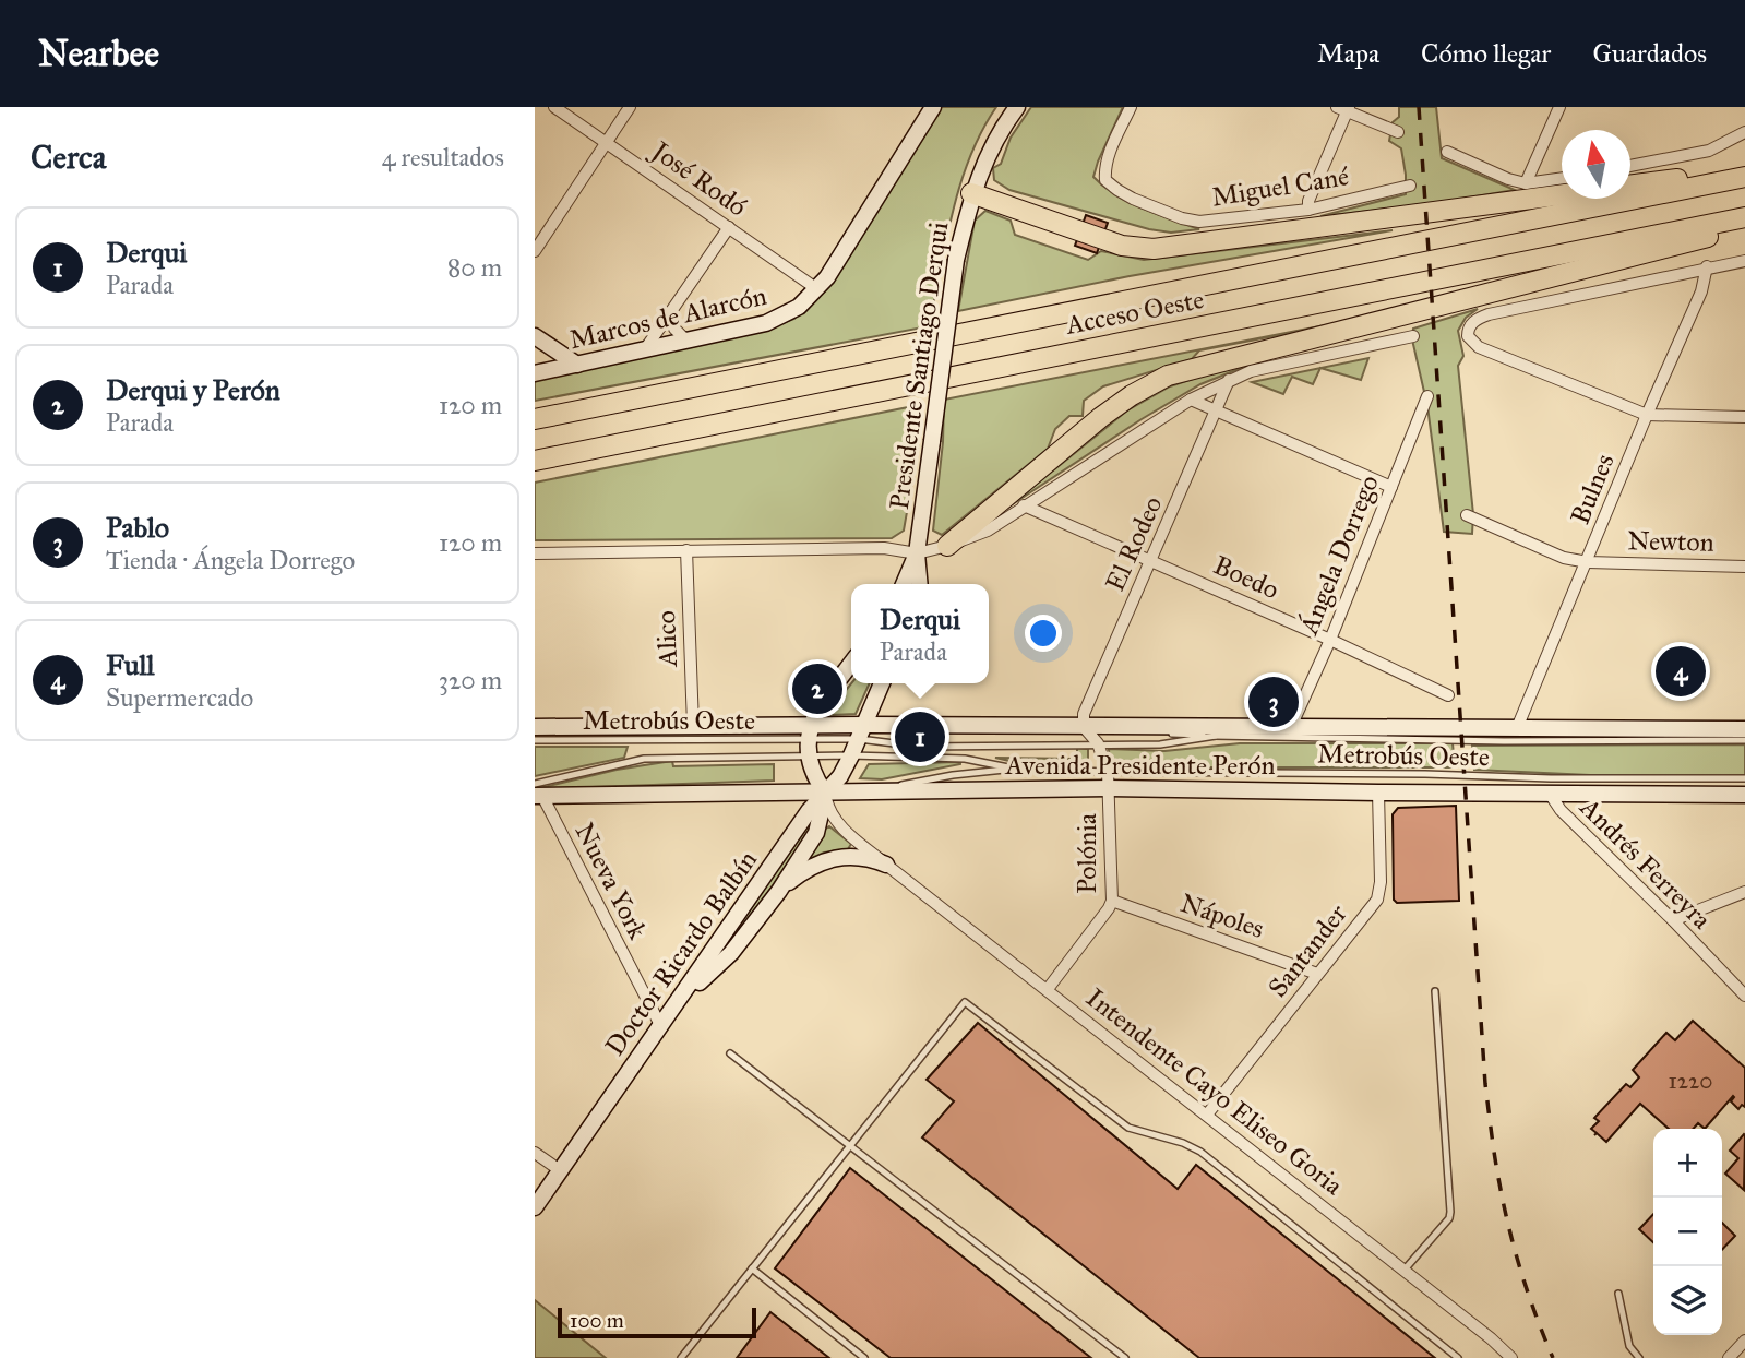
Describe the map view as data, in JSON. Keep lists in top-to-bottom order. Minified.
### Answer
{"streets":{"highway":["Acceso Oeste"],"main road":["Marcos de Alarcón","Presidente Santiago Derqui","Avenida Presidente Perón","Doctor Ricardo Balbín"],"street":["José Rodó","Miguel Cané","Bulnes","Newton","El Rodeo","Ángela Dorrego","Boedo","Alico","Polónia","Andrés Ferreyra","Nueva York","Nápoles","Santander","Intendente Cayo Eliseo Goria"],"lane":["Metrobús Oeste"]},"crossings":[["José Rodó","Marcos de Alarcón"],["Bulnes","Newton"],["Bulnes","Avenida Presidente Perón"],["El Rodeo","Boedo"],["El Rodeo","Metrobús Oeste"],["El Rodeo","Avenida Presidente Perón"],["Ángela Dorrego","Boedo"],["Ángela Dorrego","Avenida Presidente Perón"],["Alico","Avenida Presidente Perón"],["Metrobús Oeste","Avenida Presidente Perón"],["Metrobús Oeste","Polónia"],["Metrobús Oeste","Nueva York"],["Metrobús Oeste","Doctor Ricardo Balbín"],["Avenida Presidente Perón","Polónia"],["Avenida Presidente Perón","Andrés Ferreyra"],["Avenida Presidente Perón","Nueva York"],["Avenida Presidente Perón","Santander"],["Avenida Presidente Perón","Doctor Ricardo Balbín"],["Avenida Presidente Perón","Intendente Cayo Eliseo Goria"],["Polónia","Nápoles"],["Polónia","Intendente Cayo Eliseo Goria"],["Nueva York","Doctor Ricardo Balbín"],["Nápoles","Santander"],["Santander","Intendente Cayo Eliseo Goria"],["Doctor Ricardo Balbín","Intendente Cayo Eliseo Goria"]],"house_numbers":["1220"],"scale_bar":"100 m","north":"top","page":{"header":"Nearbee","nav":["Mapa","Cómo llegar","Guardados"],"heading":["Cerca","4 resultados"],"list":[{"mark":"1","name":"Derqui","note":"Parada","value":"80 m"},{"mark":"2","name":"Derqui y Perón","note":"Parada","value":"120 m"},{"mark":"3","name":"Pablo","note":"Tienda · Ángela Dorrego","value":"120 m"},{"mark":"4","name":"Full","note":"Supermercado","value":"320 m"}],"popup":["Derqui","Parada"],"pins":["4","2","3","1"],"map_buttons":["+","−"],"scale":"100 m"}}
